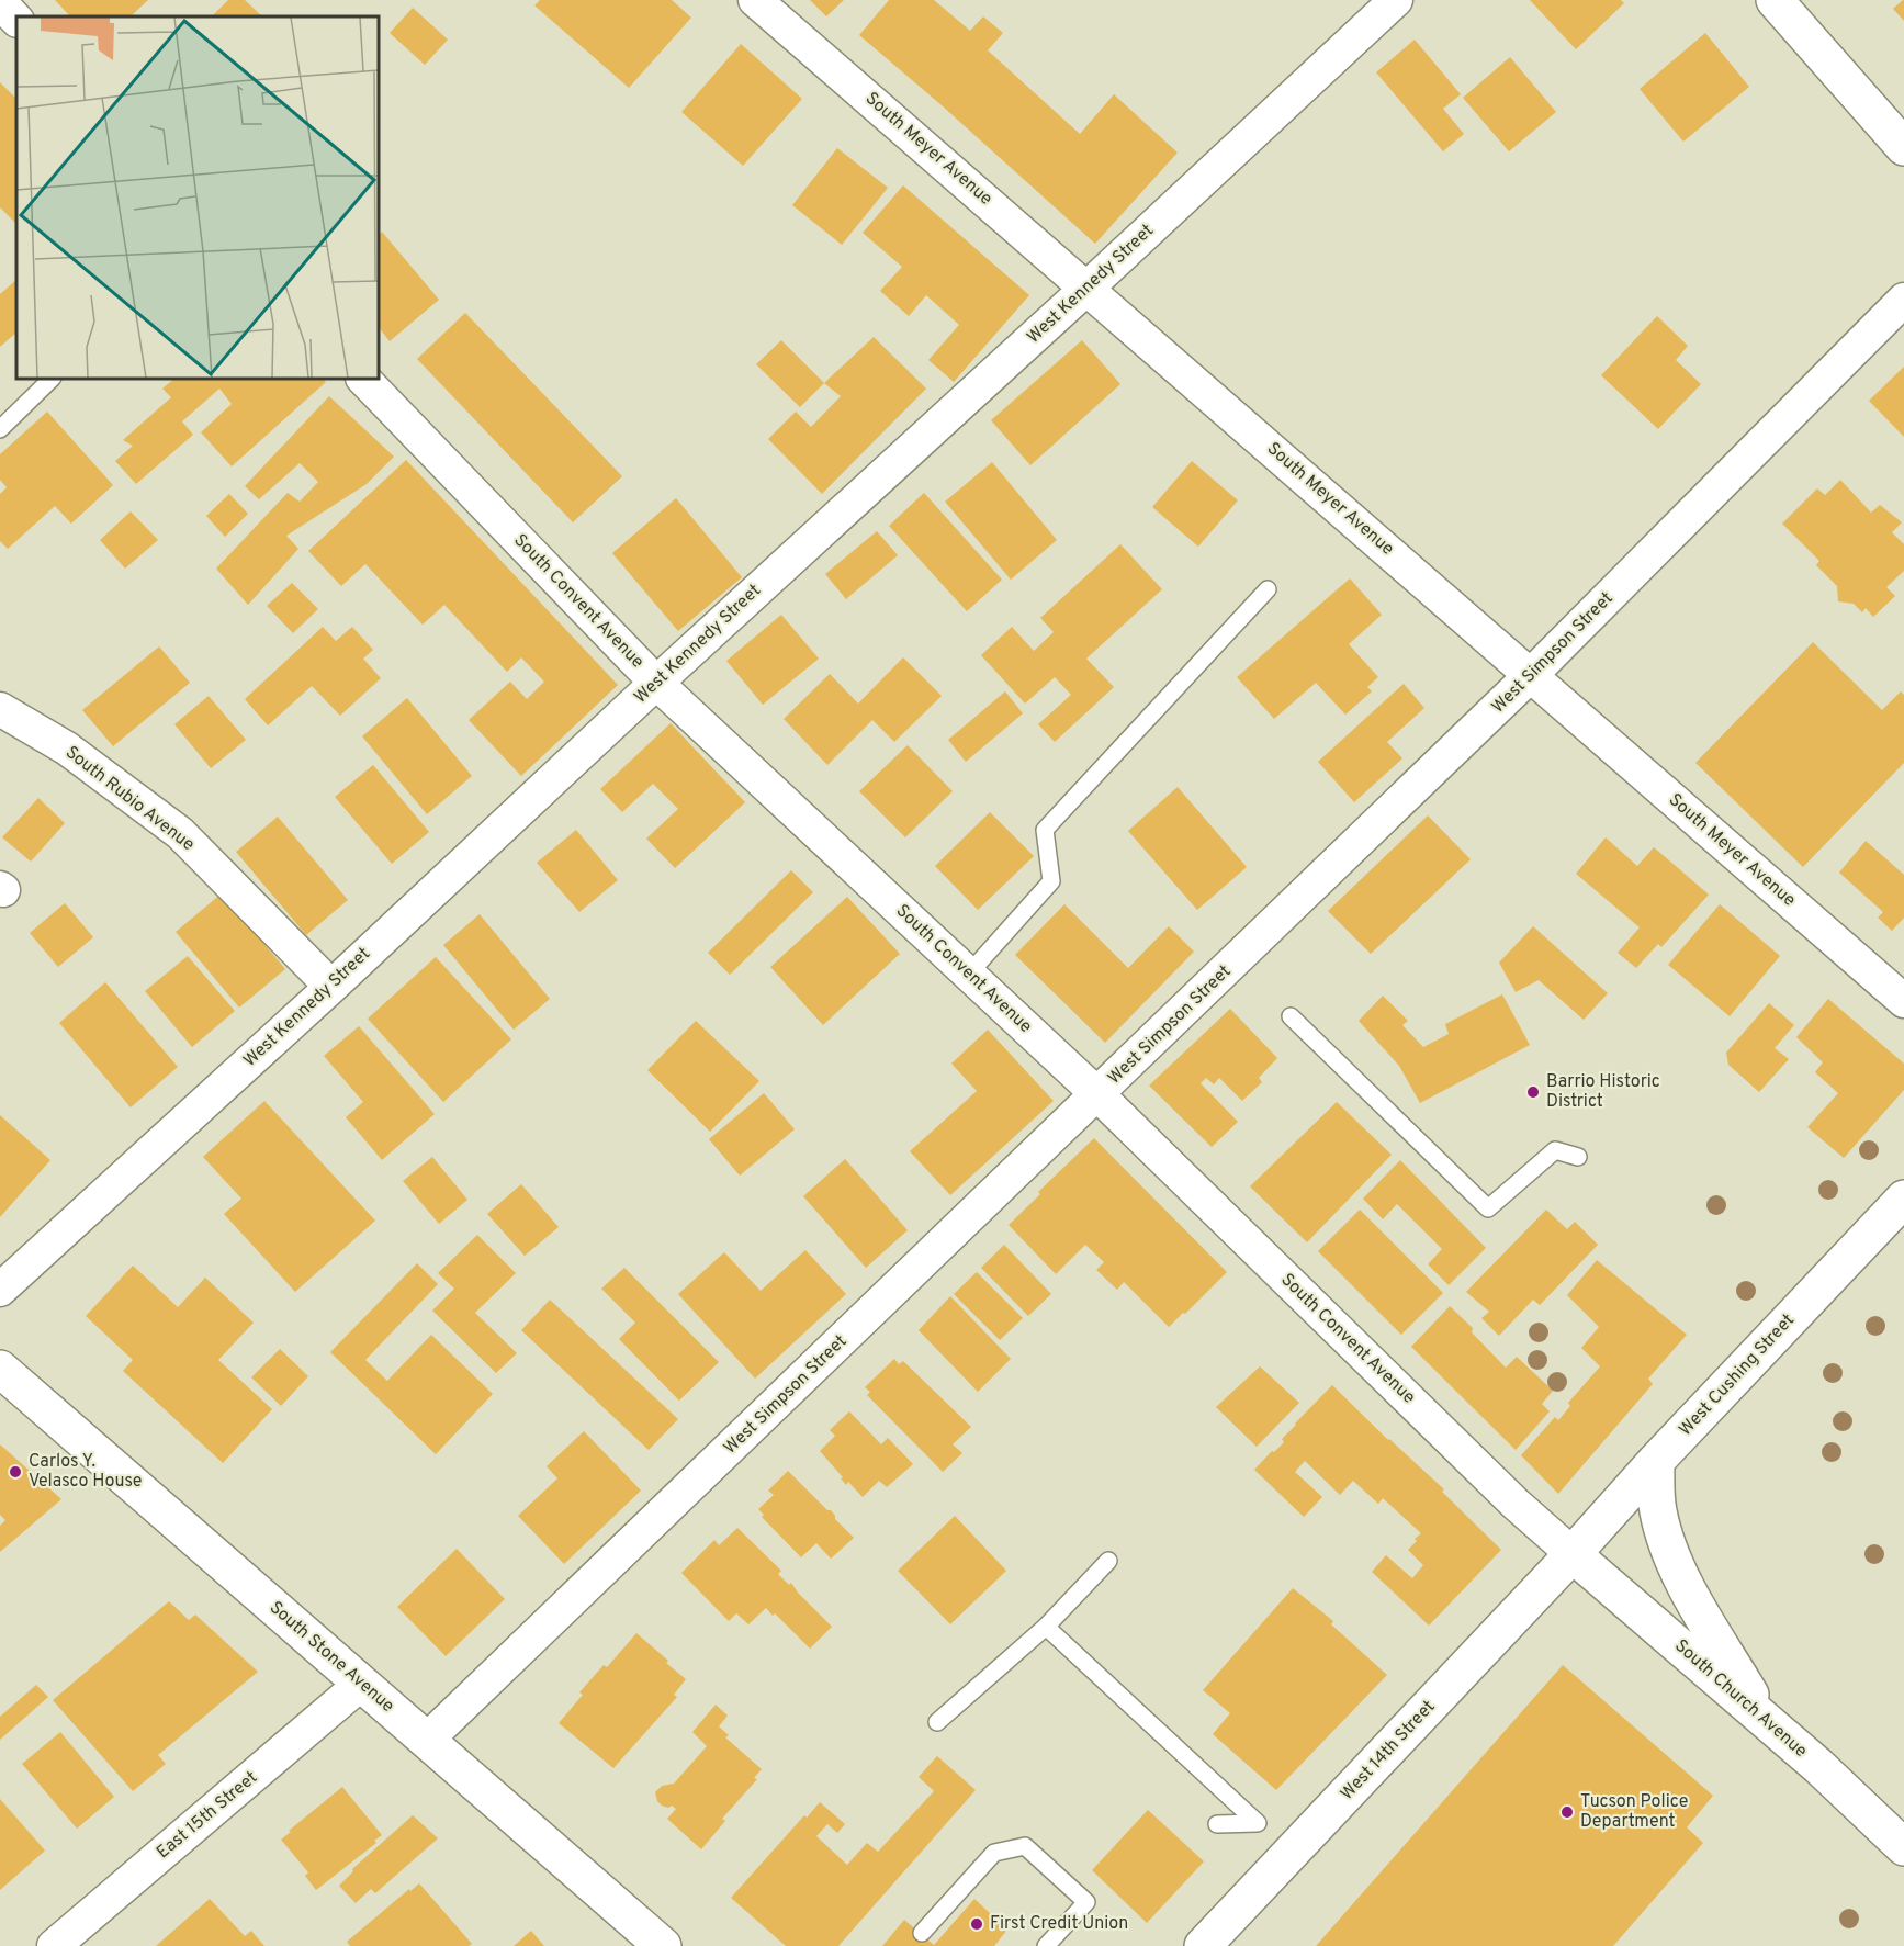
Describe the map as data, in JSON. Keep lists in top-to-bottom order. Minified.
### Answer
{"streets":{"street":["South Meyer Avenue","West Kennedy Street","South Convent Avenue","West Simpson Street","South Rubio Avenue","West Cushing Street","South Stone Avenue","South Church Avenue","West 14th Street","East 15th Street"]},"crossings":[["South Meyer Avenue","West Kennedy Street"],["South Meyer Avenue","West Simpson Street"],["West Kennedy Street","South Convent Avenue"],["West Kennedy Street","South Rubio Avenue"],["South Convent Avenue","West Simpson Street"],["South Convent Avenue","West Cushing Street"],["South Convent Avenue","South Church Avenue"],["South Convent Avenue","West 14th Street"],["West Simpson Street","South Stone Avenue"],["West Cushing Street","South Church Avenue"],["West Cushing Street","West 14th Street"],["South Stone Avenue","East 15th Street"],["South Church Avenue","West 14th Street"]],"places":["Barrio Historic District","Carlos Y. Velasco House","Tucson Police Department","First Credit Union"]}
